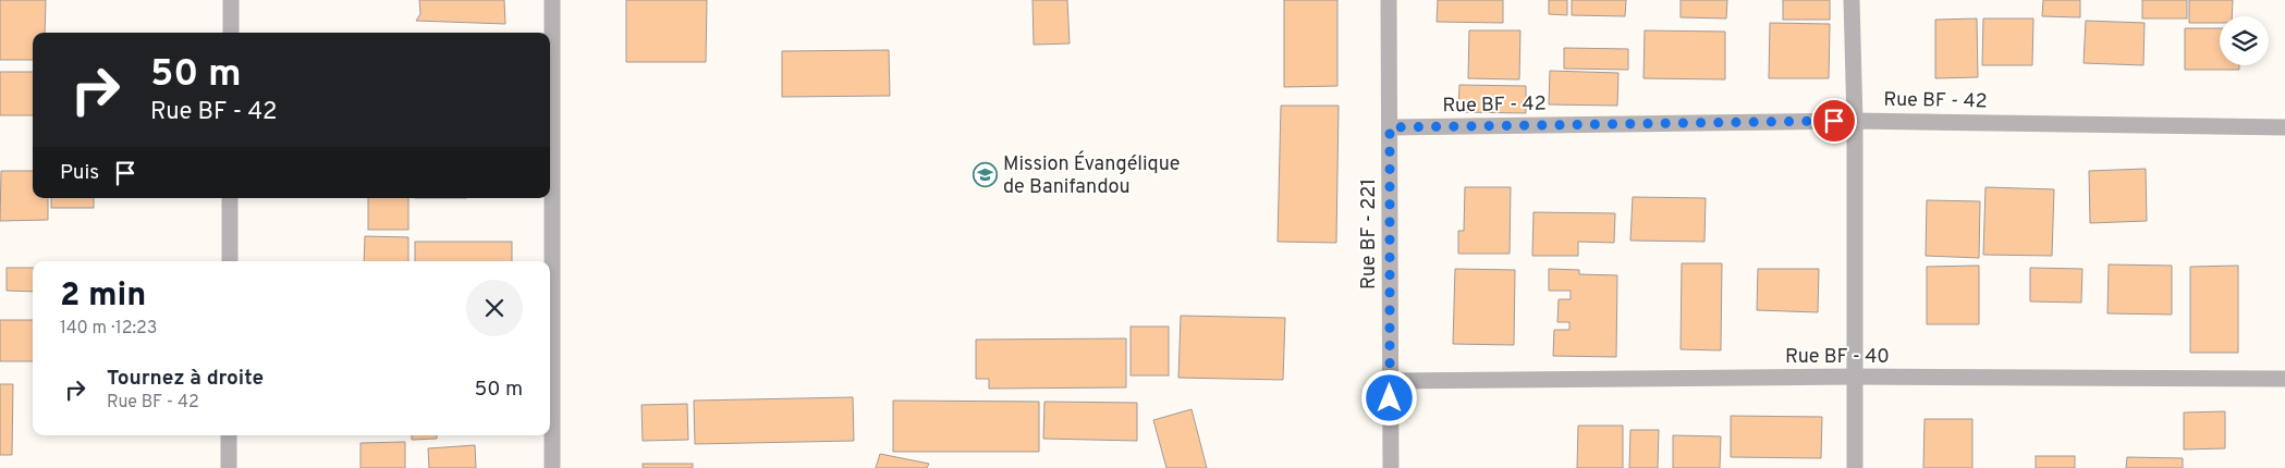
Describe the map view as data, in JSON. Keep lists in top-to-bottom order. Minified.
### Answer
{"streets":{"street":["Rue BF - 42","Rue BF - 221","Rue BF - 40"]},"crossings":[["Rue BF - 42","Rue BF - 221"],["Rue BF - 221","Rue BF - 40"]],"places":{"school or university":["Mission Évangélique de Banifandou"]},"page":{"turn":["50 m","Rue BF - 42"],"then":"Puis","heading":["2 min","140 m · 12:23"],"list":[{"name":"Tournez à droite","note":"Rue BF - 42","value":"50 m"}]}}
